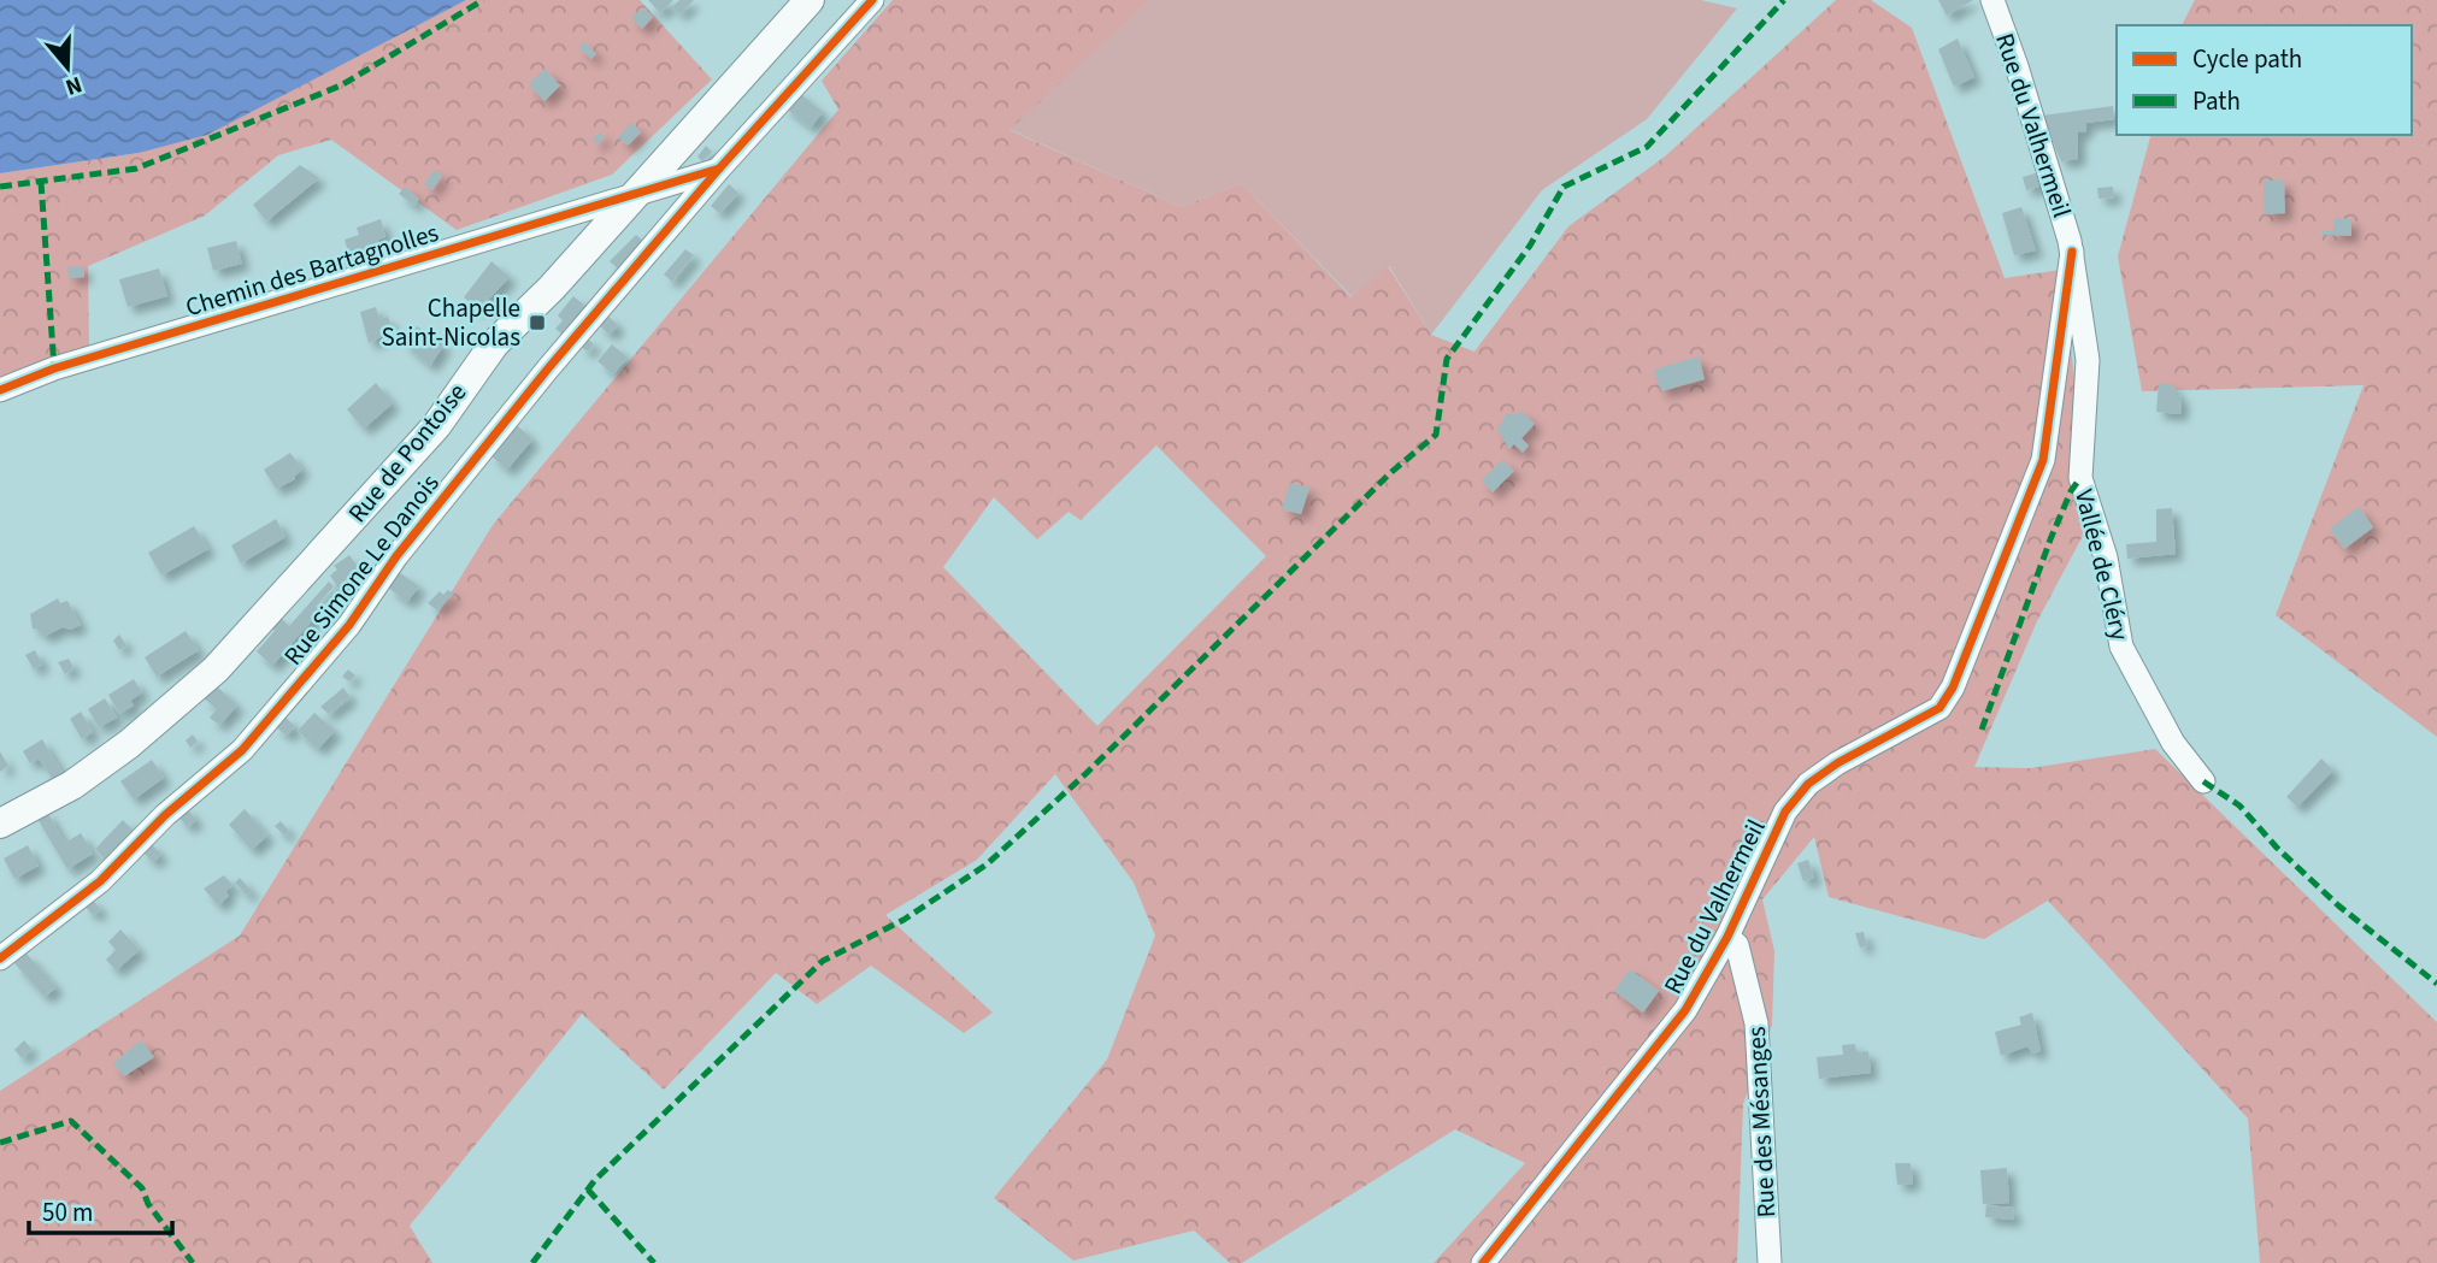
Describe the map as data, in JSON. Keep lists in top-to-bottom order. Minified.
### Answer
{"streets":{"main road":["Rue de Pontoise"],"street":["Rue du Valhermeil","Chemin des Bartagnolles","Vallée de Cléry","Rue Simone Le Danois","Rue des Mésanges"]},"crossings":[["Rue du Valhermeil","Vallée de Cléry"],["Rue du Valhermeil","Rue des Mésanges"],["Chemin des Bartagnolles","Rue de Pontoise"],["Chemin des Bartagnolles","Rue Simone Le Danois"]],"places":{"transit":["Chapelle Saint-Nicolas"]},"legend":["Cycle path","Path"],"scale_bar":"50 m","north":"bottom"}
